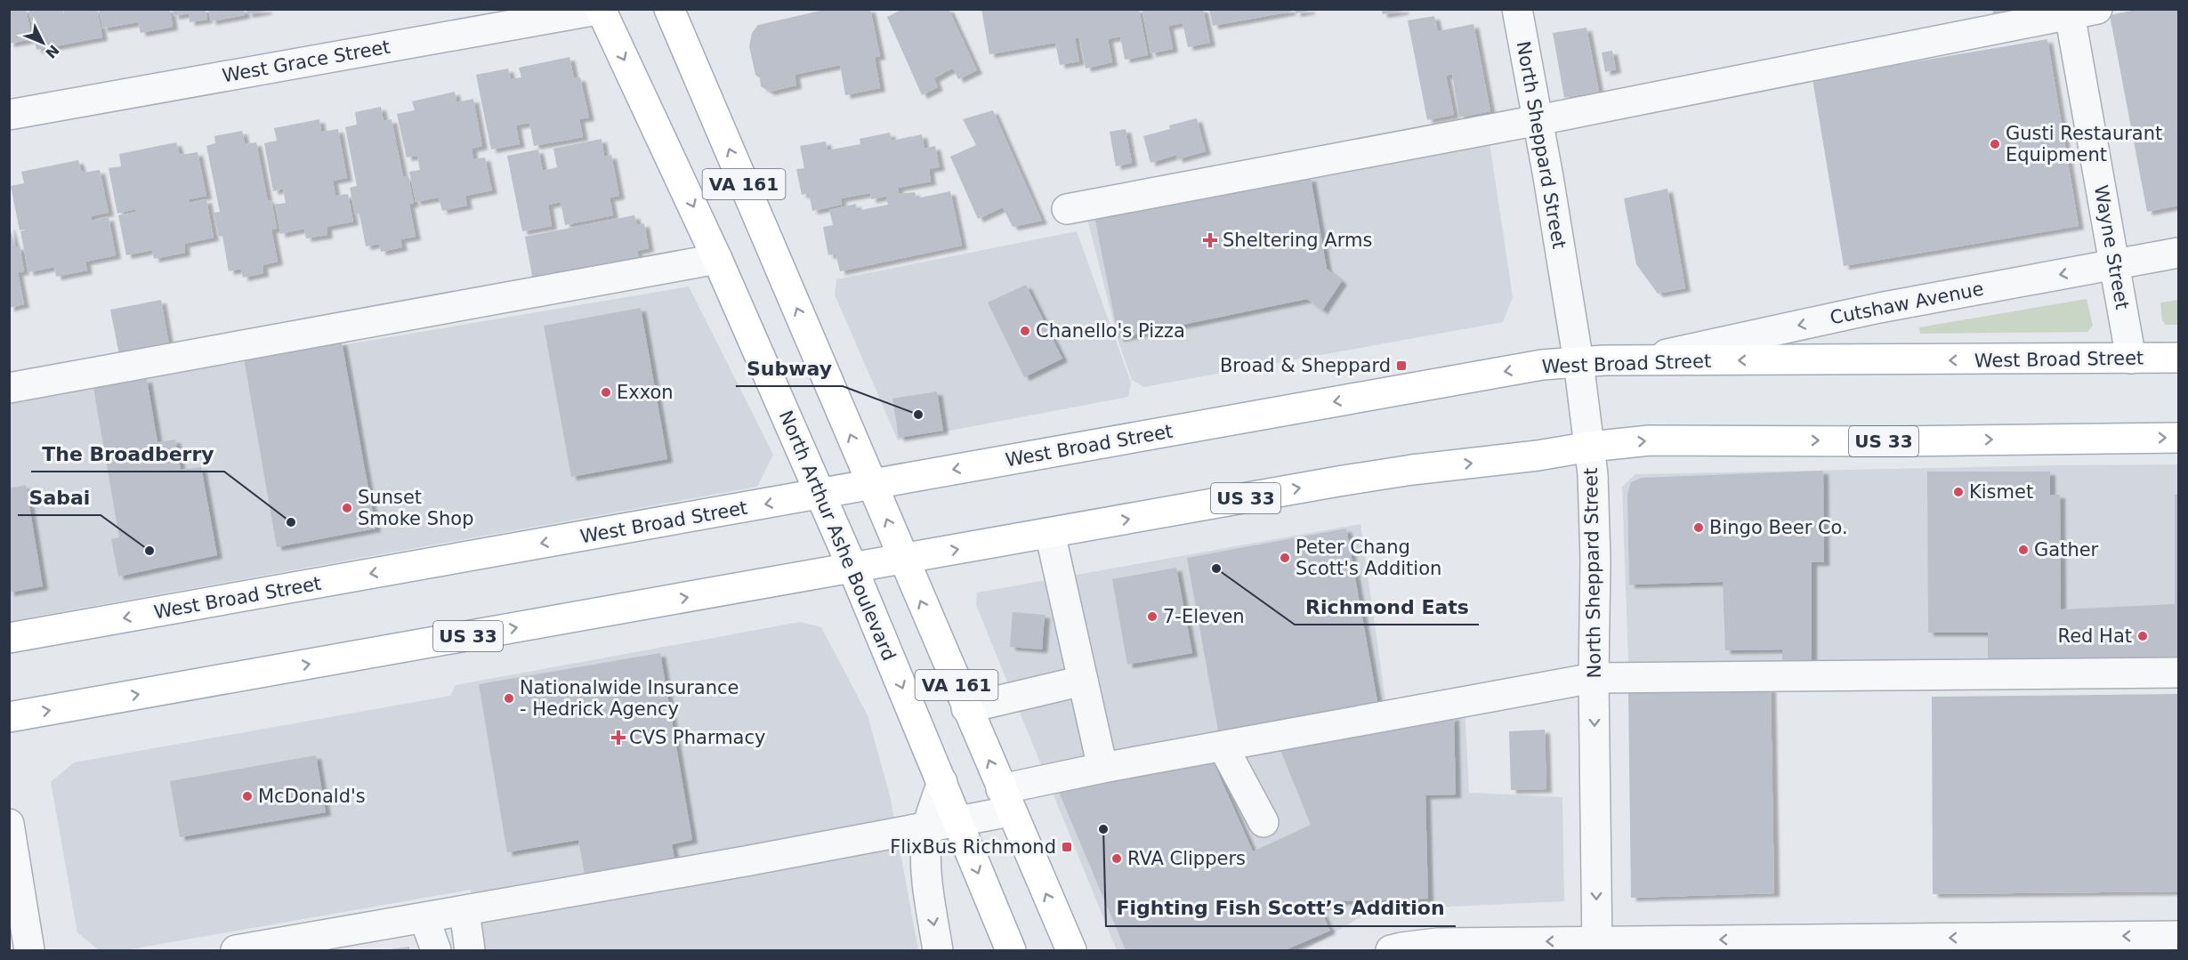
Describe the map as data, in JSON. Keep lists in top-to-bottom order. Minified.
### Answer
{"streets":{"main road":["VA 161","West Broad Street","US 33","North Arthur Ashe Boulevard"],"street":["West Grace Street","North Sheppard Street","Wayne Street","Cutshaw Avenue"]},"crossings":[["West Grace Street","North Arthur Ashe Boulevard"],["North Sheppard Street","West Broad Street"],["North Sheppard Street","US 33"],["VA 161","West Broad Street"],["VA 161","US 33"],["Wayne Street","Cutshaw Avenue"],["Wayne Street","West Broad Street"],["Cutshaw Avenue","West Broad Street"],["West Broad Street","North Arthur Ashe Boulevard"],["US 33","North Arthur Ashe Boulevard"]],"places":{"other":["Gusti Restaurant Equipment","Chanello's Pizza","Exxon","Subway","Kismet","Sunset Smoke Shop","The Broadberry","Bingo Beer Co.","Gather","Sabai","Peter Chang Scott's Addition","Richmond Eats","7-Eleven","Red Hat","Nationalwide Insurance - Hedrick Agency","McDonald's","Fighting Fish Scott’s Addition","RVA Clippers"],"health":["Sheltering Arms","CVS Pharmacy"],"transit":["Broad & Sheppard","FlixBus Richmond"]},"north":"bottom right"}
